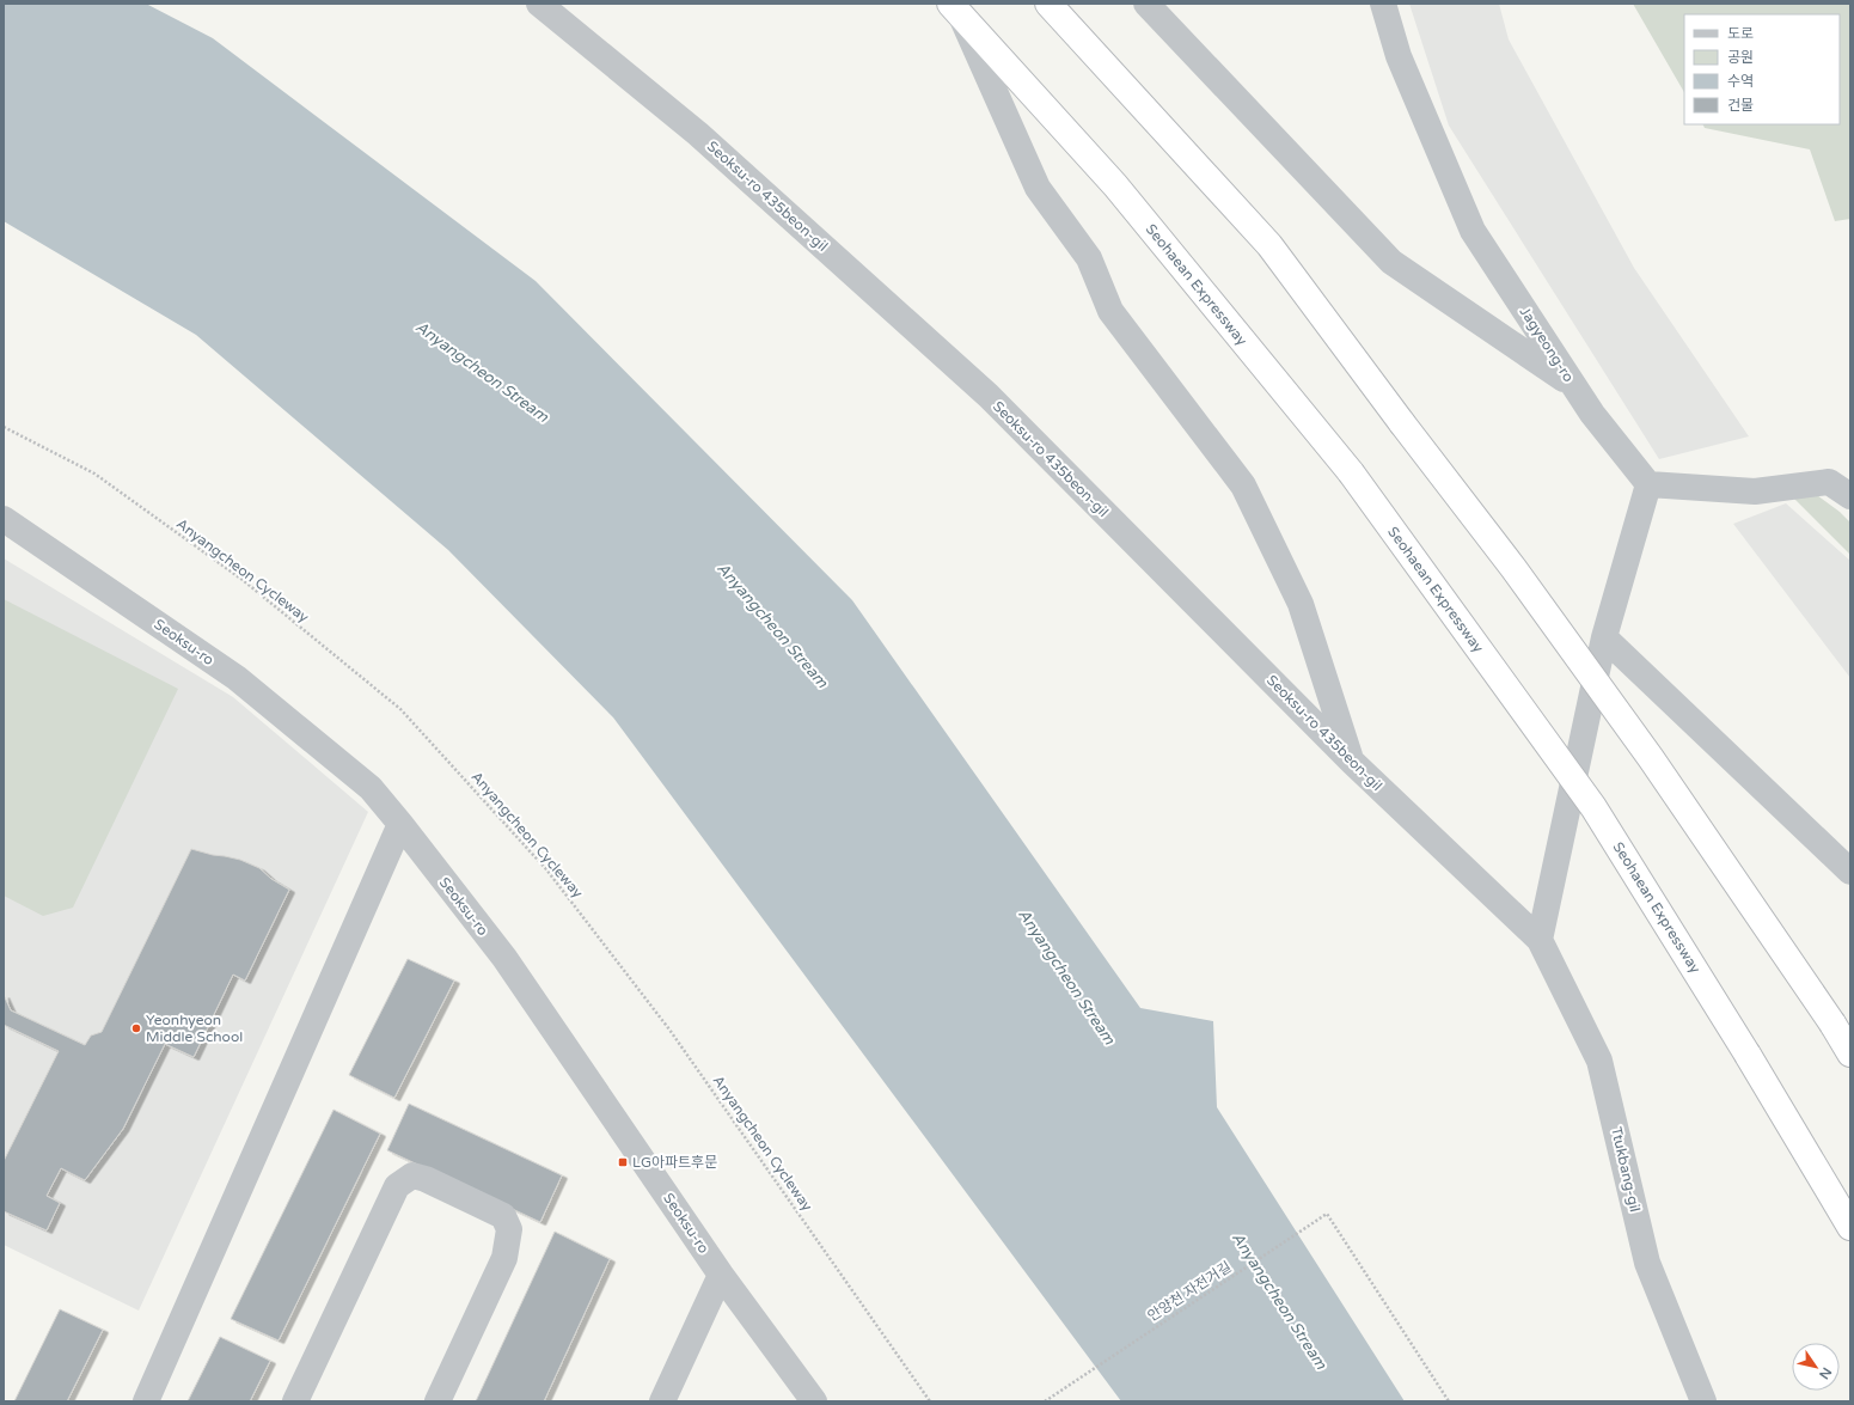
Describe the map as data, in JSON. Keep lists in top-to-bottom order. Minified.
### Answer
{"streets":{"highway":["Seohaean Expressway"],"street":["Seoksu-ro 435beon-gil","Jagyeong-ro","Seoksu-ro","Ttukbang-gil"],"path":["Anyangcheon Cycleway","안양천 자전거길"]},"crossings":[["Seoksu-ro 435beon-gil","Ttukbang-gil"]],"water":["Anyangcheon Stream"],"places":{"other":["Yeonhyeon Middle School"],"transit":["LG아파트후문"]},"legend":["도로","공원","수역","건물"],"north":"bottom right"}
